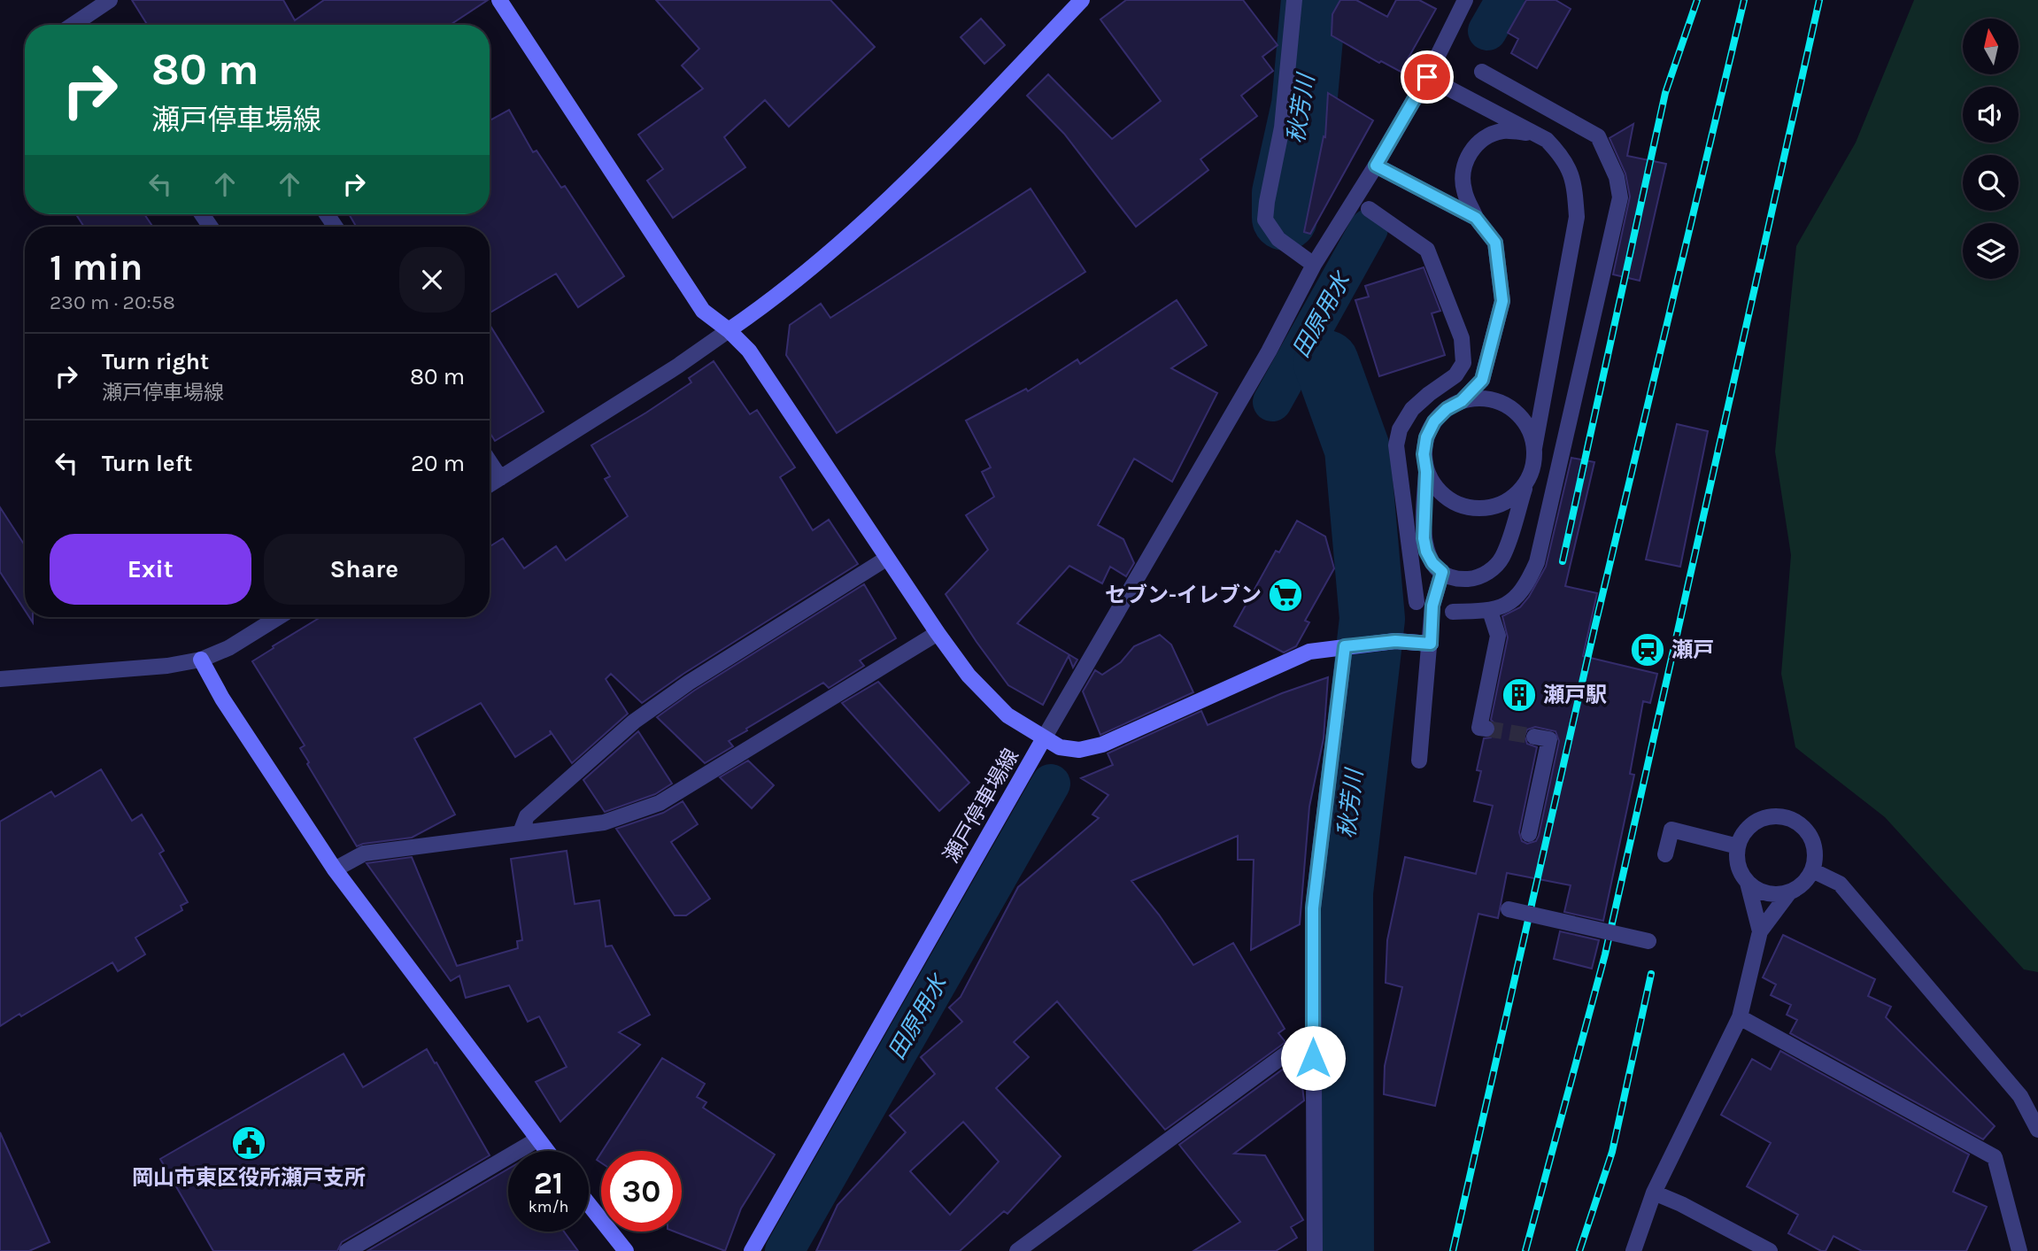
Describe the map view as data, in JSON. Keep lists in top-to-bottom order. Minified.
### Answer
{"streets":{"street":["瀬戸停車場線"]},"water":["秋芳川","田原用水"],"places":{"supermarket":["セブン-イレブン"],"station":["瀬戸"],"building":["瀬戸駅"],"public building":["岡山市東区役所瀬戸支所"]},"north":"top","page":{"turn":["80 m","瀬戸停車場線"],"heading":["1 min","230 m · 20:58"],"list":[{"name":"Turn right","note":"瀬戸停車場線","value":"80 m"},{"name":"Turn left","value":"20 m"}],"buttons":["Exit","Share"],"speed":"21 km/h","limit":"30"}}
